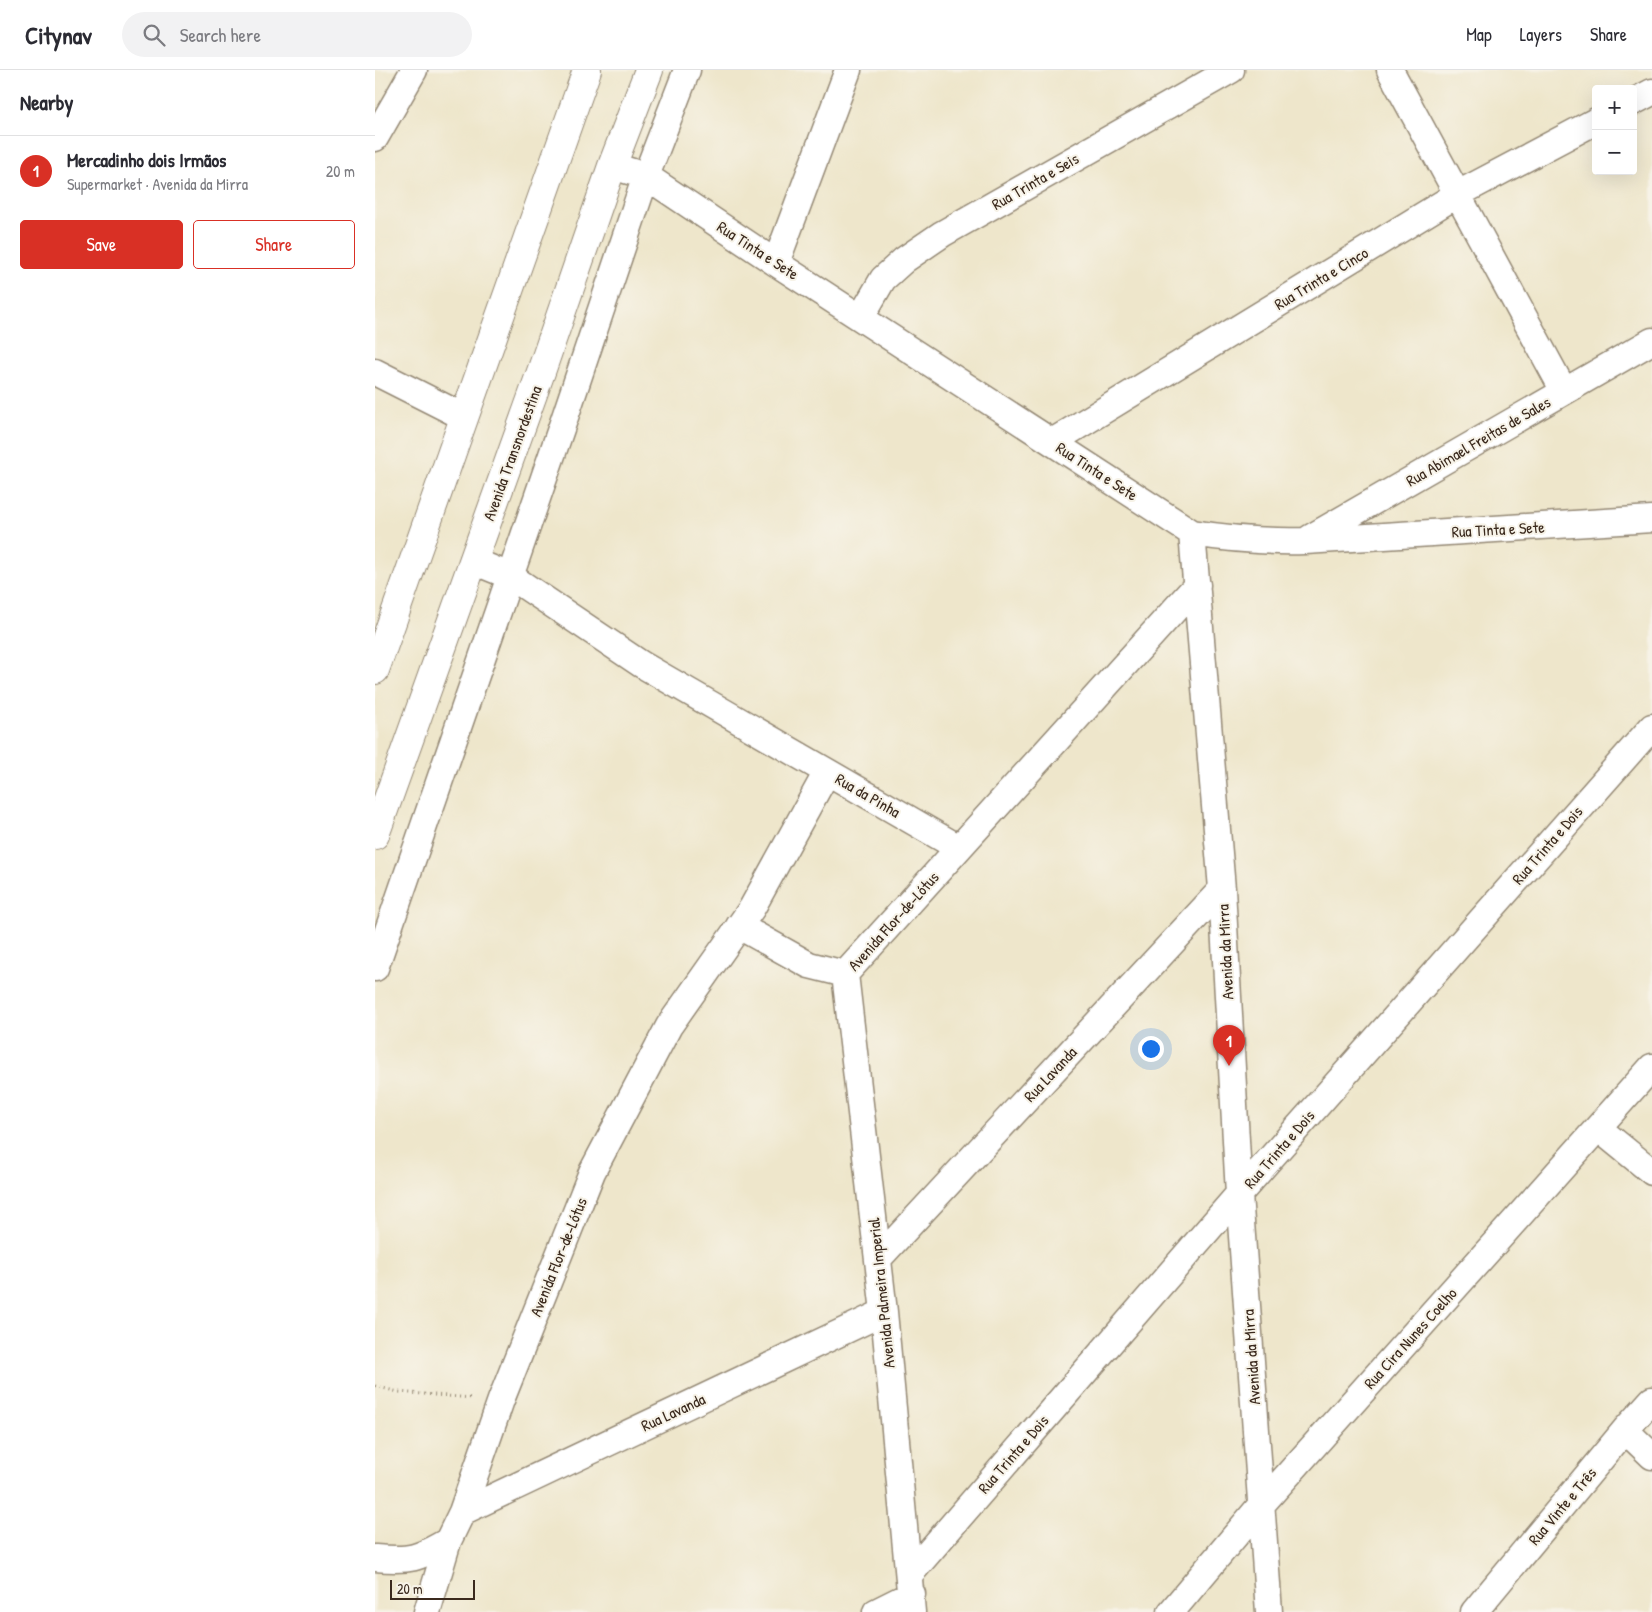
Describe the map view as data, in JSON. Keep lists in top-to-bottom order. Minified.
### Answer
{"streets":{"main road":["Avenida Transnordestina"],"street":["Rua Trinta e Seis","Rua Tinta e Sete","Rua Trinta e Cinco","Rua Abimael Freitas de Sales","Rua da Pinha","Rua Trinta e Dois","Avenida Flor-de-Lótus","Avenida da Mirra","Rua Lavanda","Avenida Palmeira Imperial","Rua Cira Nunes Coelho","Rua Vinte e Três"]},"crossings":[["Rua Trinta e Seis","Rua Tinta e Sete"],["Rua Tinta e Sete","Rua Trinta e Cinco"],["Rua Tinta e Sete","Rua Abimael Freitas de Sales"],["Rua Tinta e Sete","Avenida Transnordestina"],["Rua Tinta e Sete","Avenida da Mirra"],["Avenida Transnordestina","Rua da Pinha"],["Rua da Pinha","Avenida Flor-de-Lótus"],["Rua Trinta e Dois","Avenida da Mirra"],["Rua Trinta e Dois","Avenida Palmeira Imperial"],["Avenida Flor-de-Lótus","Rua Lavanda"],["Avenida Flor-de-Lótus","Avenida Palmeira Imperial"],["Avenida da Mirra","Rua Lavanda"],["Avenida da Mirra","Rua Cira Nunes Coelho"],["Rua Lavanda","Avenida Palmeira Imperial"]],"scale_bar":"20 m","page":{"header":"Citynav","search":"Search here","nav":["Map","Layers","Share"],"heading":"Nearby","map_buttons":["+","−"],"list":[{"mark":"1","name":"Mercadinho dois Irmãos","note":"Supermarket · Avenida da Mirra","value":"20 m"}],"buttons":["Save","Share"],"pins":"1","scale":"20 m"}}
